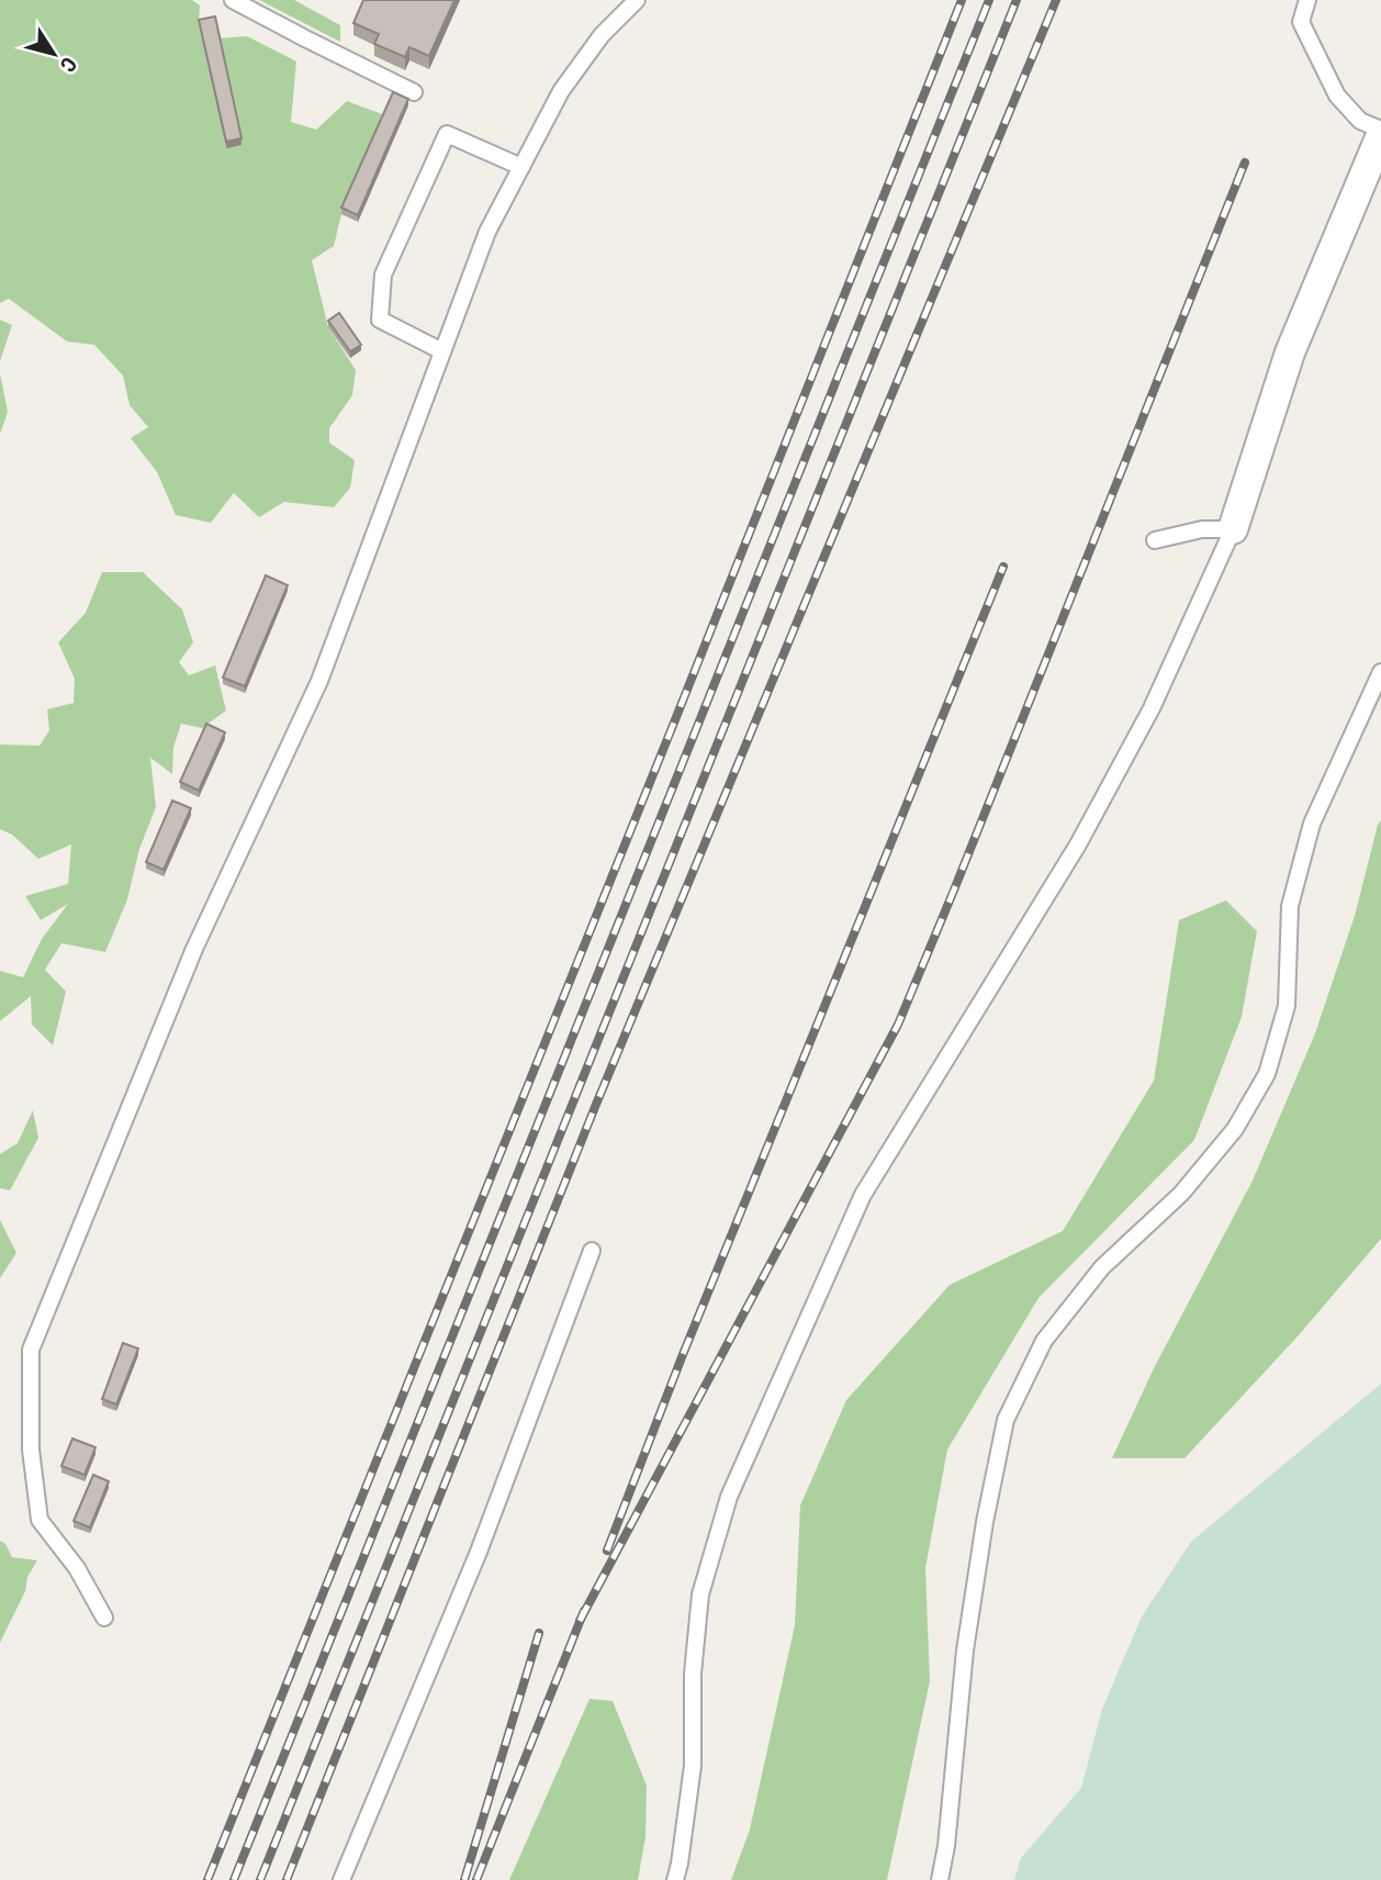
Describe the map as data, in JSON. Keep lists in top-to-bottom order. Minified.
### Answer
{"north":"bottom right"}
